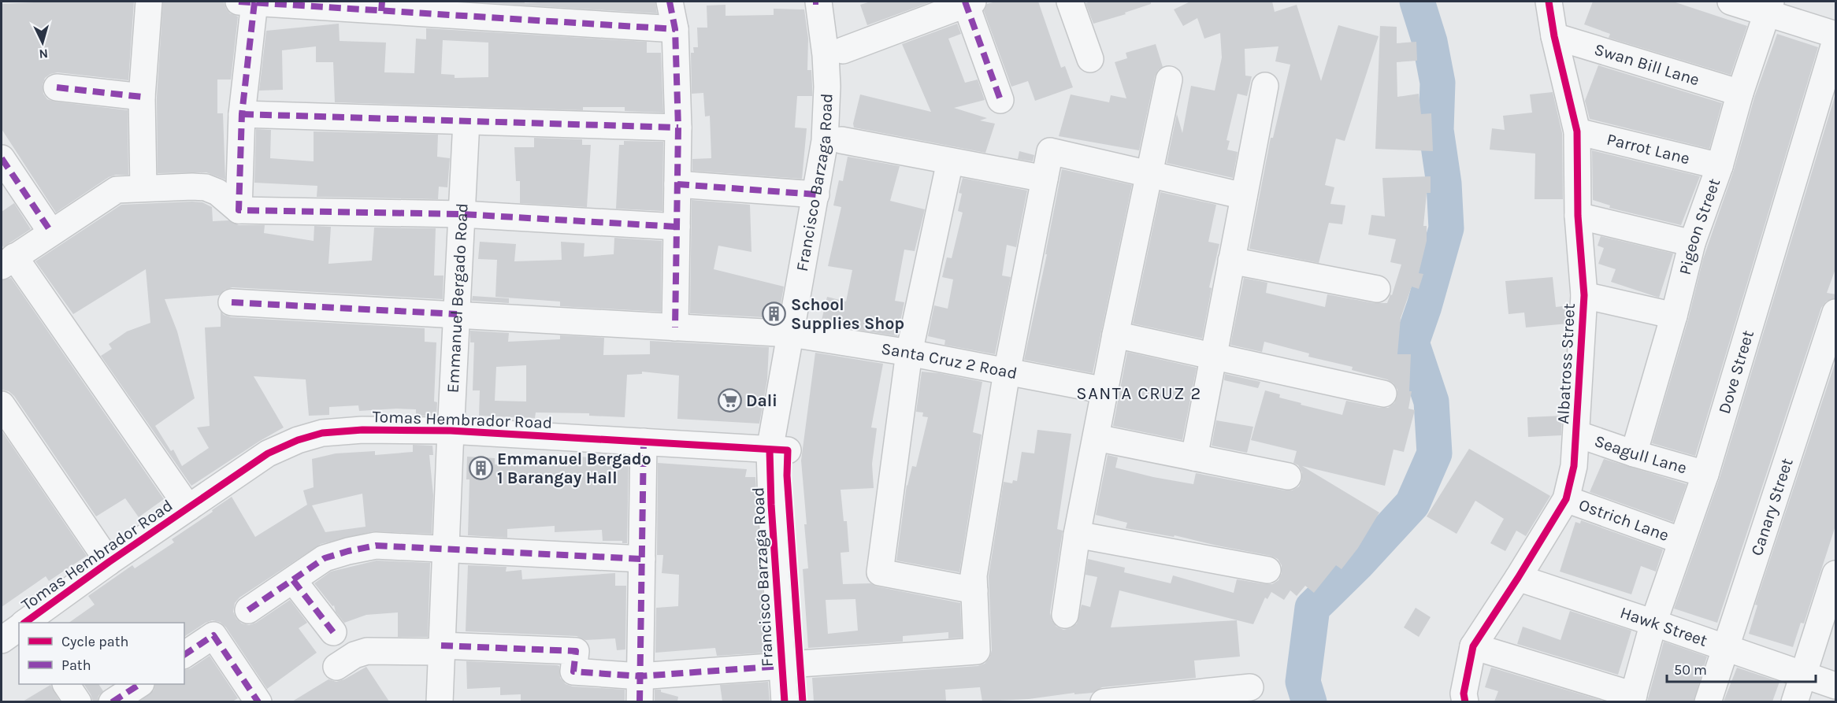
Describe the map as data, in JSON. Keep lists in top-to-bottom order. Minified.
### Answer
{"streets":{"street":["Swan Bill Lane","Parrot Lane","Francisco Barzaga Road","Pigeon Street","Emmanuel Bergado Road","Santa Cruz 2 Road","Albatross Street","Dove Street","Tomas Hembrador Road","Seagull Lane","Canary Street","Ostrich Lane","Hawk Street"]},"crossings":[["Swan Bill Lane","Pigeon Street"],["Swan Bill Lane","Albatross Street"],["Parrot Lane","Pigeon Street"],["Parrot Lane","Albatross Street"],["Francisco Barzaga Road","Santa Cruz 2 Road"],["Francisco Barzaga Road","Tomas Hembrador Road"],["Pigeon Street","Seagull Lane"],["Emmanuel Bergado Road","Santa Cruz 2 Road"],["Emmanuel Bergado Road","Tomas Hembrador Road"],["Albatross Street","Seagull Lane"],["Albatross Street","Ostrich Lane"],["Albatross Street","Hawk Street"],["Dove Street","Seagull Lane"],["Dove Street","Ostrich Lane"],["Dove Street","Hawk Street"],["Canary Street","Hawk Street"]],"districts":["SANTA CRUZ 2"],"places":{"building":["School Supplies Shop","Emmanuel Bergado 1 Barangay Hall"],"supermarket":["Dali"]},"legend":["Cycle path","Path"],"scale_bar":"50 m","north":"bottom"}
